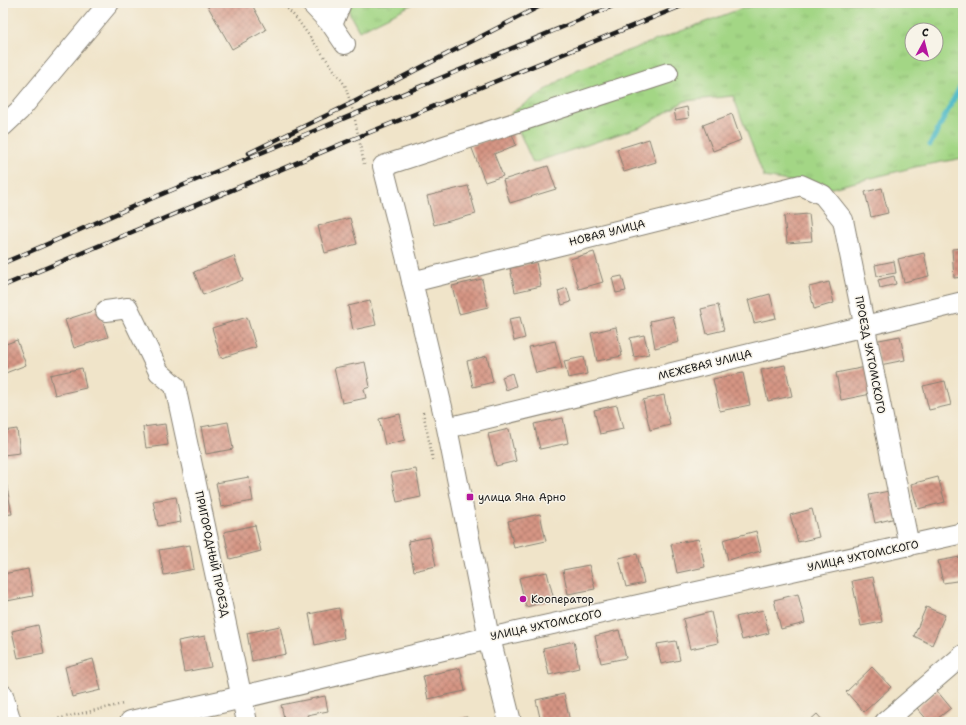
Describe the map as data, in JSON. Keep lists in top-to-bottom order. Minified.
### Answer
{"streets":{"main road":["УЛИЦА УХТОМСКОГО"],"street":["НОВАЯ УЛИЦА","ПРОЕЗД УХТОМСКОГО","МЕЖЕВАЯ УЛИЦА","ПРИГОРОДНЫЙ ПРОЕЗД"]},"crossings":[["НОВАЯ УЛИЦА","ПРОЕЗД УХТОМСКОГО"],["ПРОЕЗД УХТОМСКОГО","МЕЖЕВАЯ УЛИЦА"],["ПРОЕЗД УХТОМСКОГО","УЛИЦА УХТОМСКОГО"],["ПРИГОРОДНЫЙ ПРОЕЗД","УЛИЦА УХТОМСКОГО"]],"places":{"transit":["улица Яна Арно"],"other":["Кооператор"]},"north":"top"}
